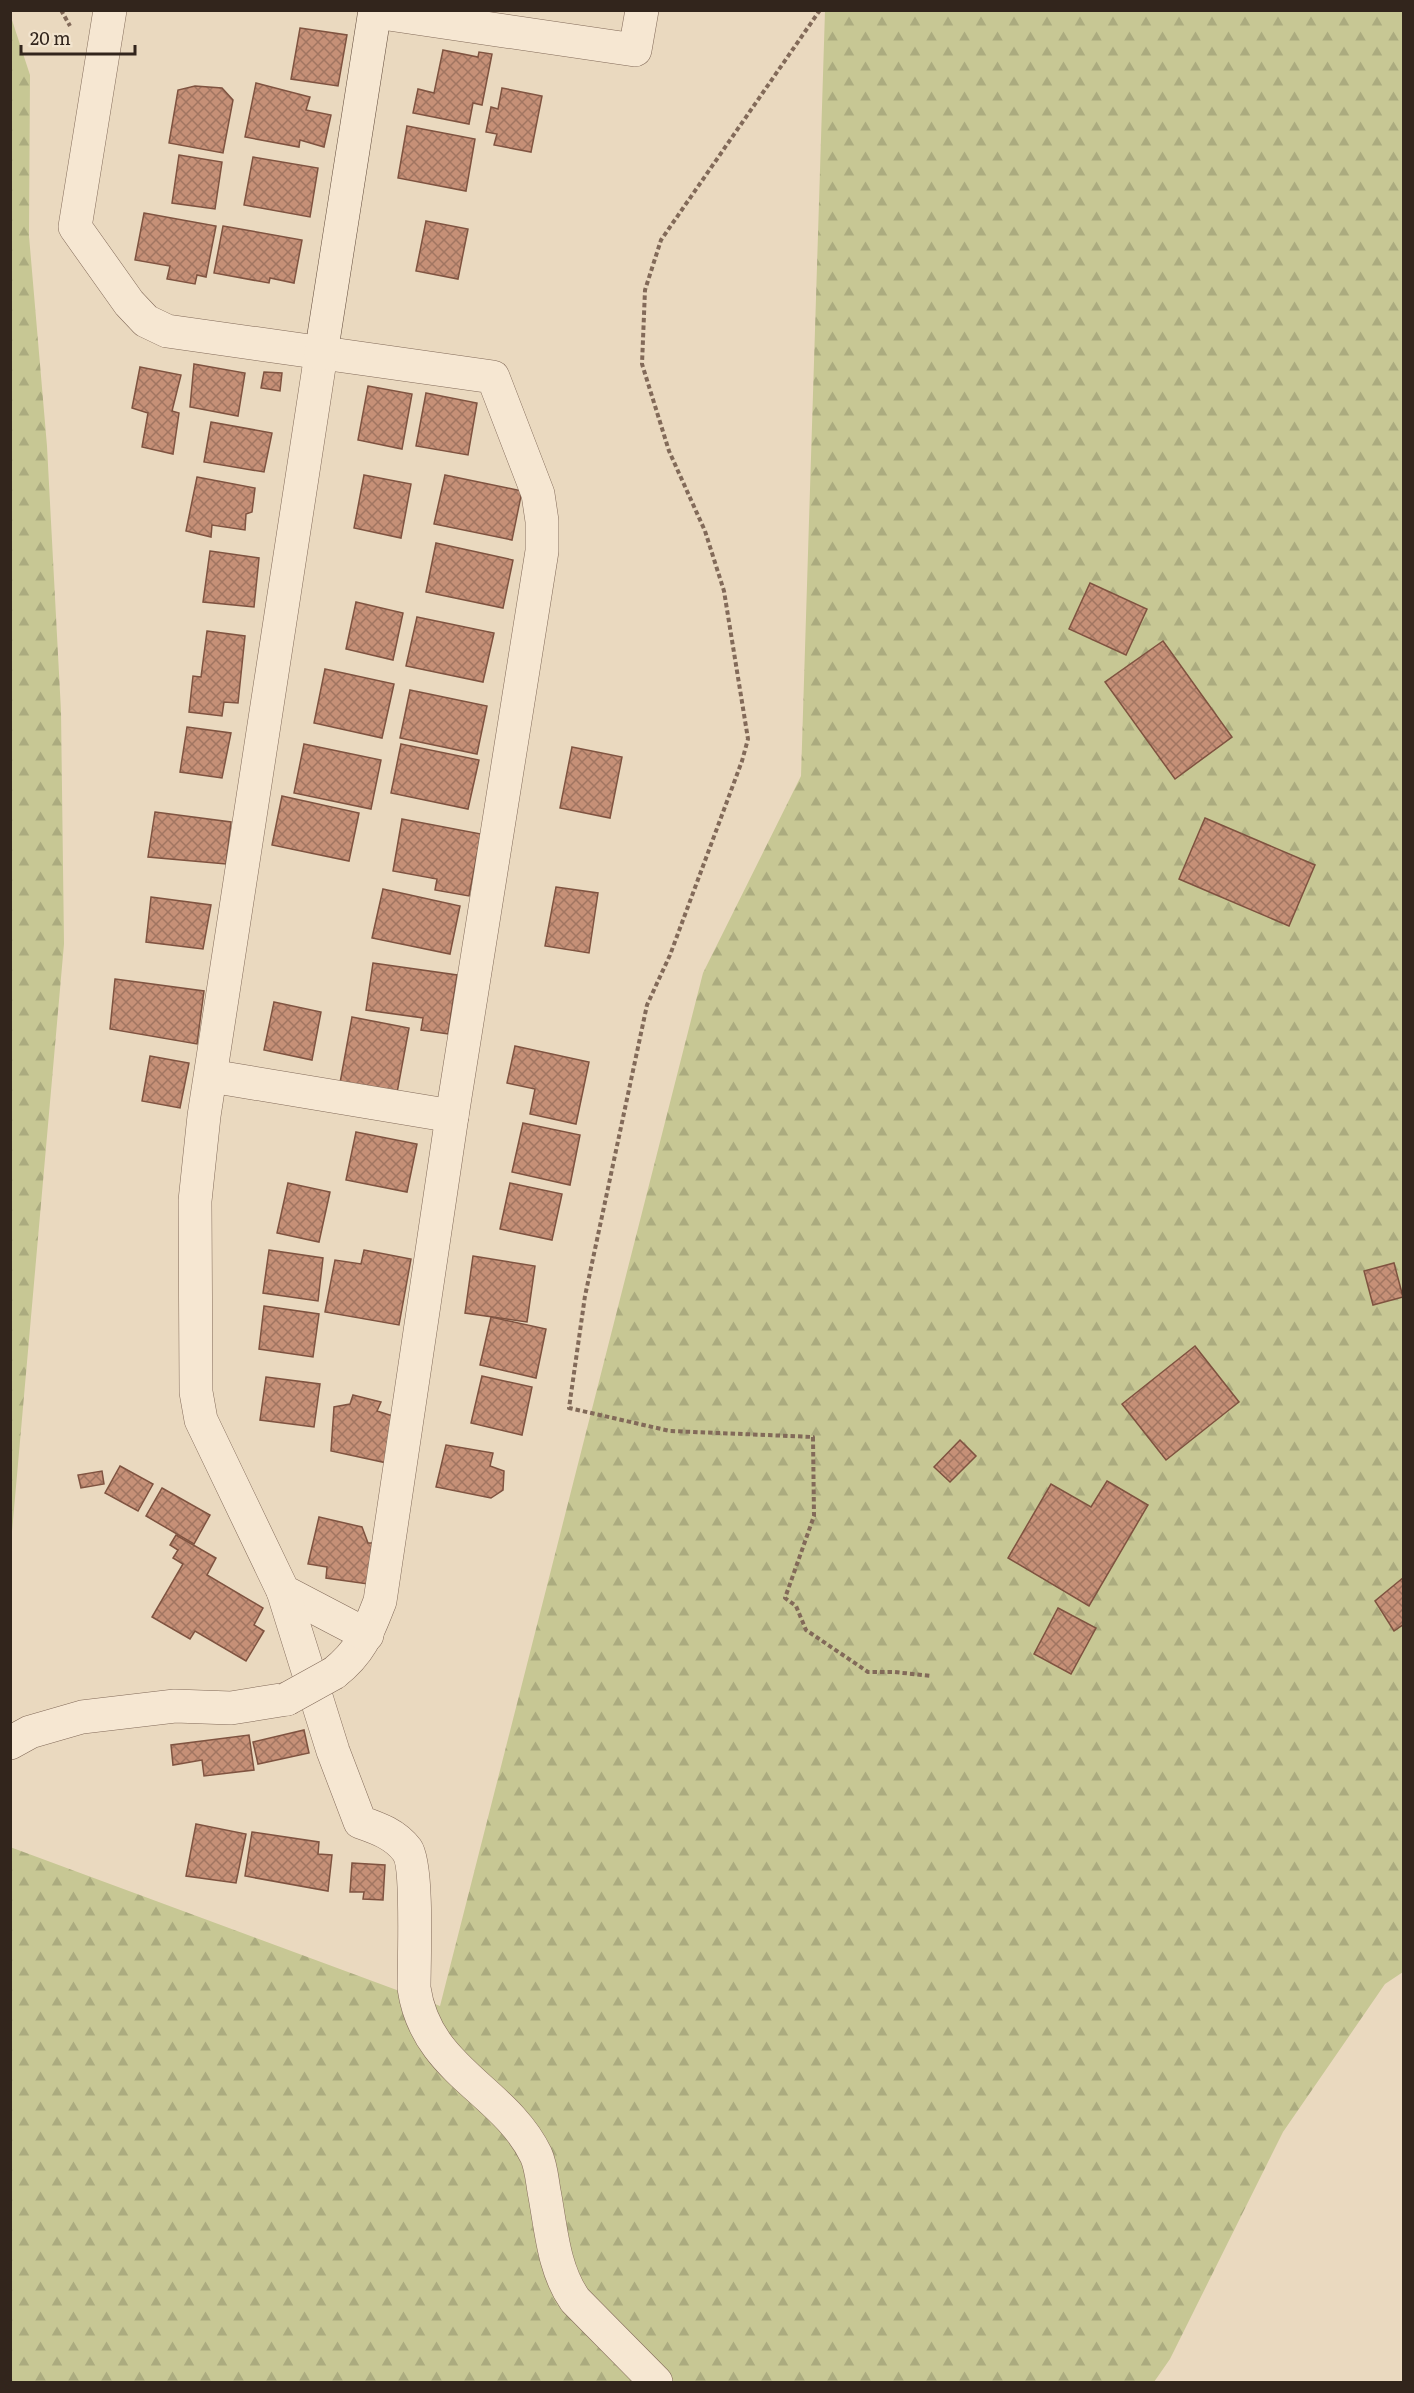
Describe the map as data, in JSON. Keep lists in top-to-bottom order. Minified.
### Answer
{"scale_bar":"20 m"}
